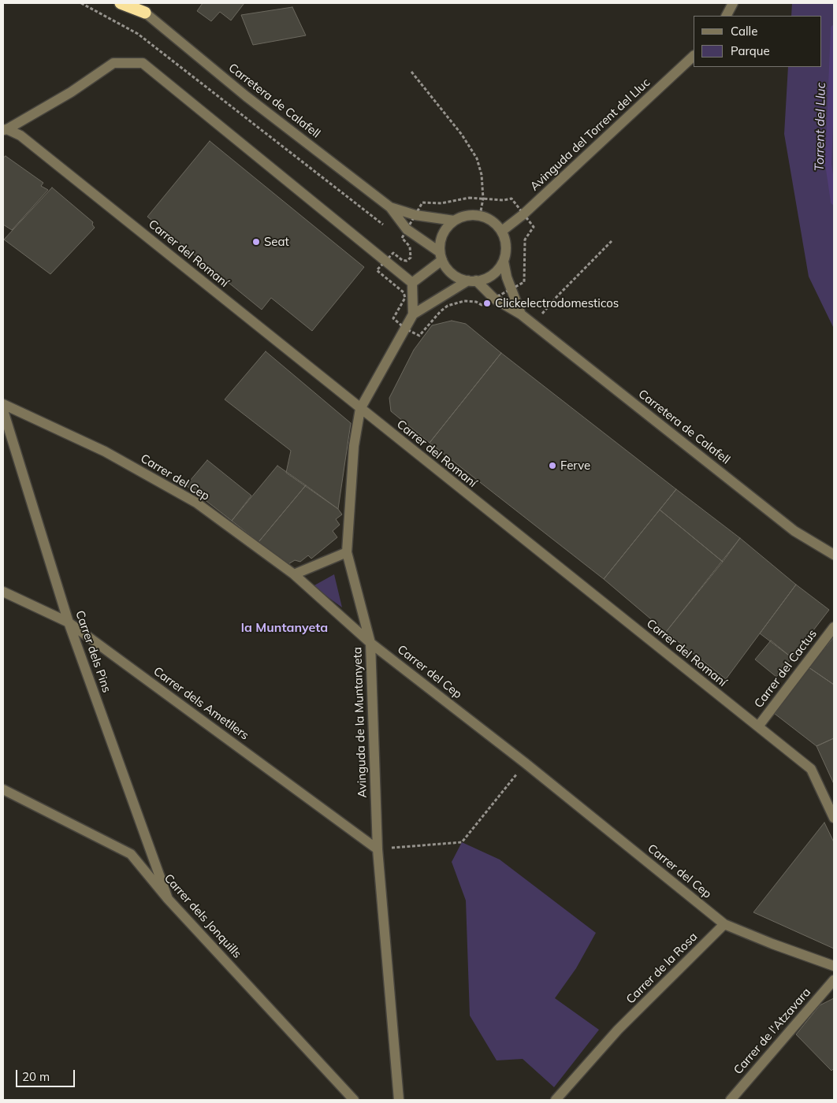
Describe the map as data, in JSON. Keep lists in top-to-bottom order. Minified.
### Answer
{"streets":{"street":["Carretera de Calafell","Avinguda del Torrent del Lluc","Carrer del Romaní","Carrer del Cep","Carrer dels Pins","Carrer del Cactus","Carrer dels Ametllers","Avinguda de la Muntanyeta","Carrer dels Jonquills","Carrer de la Rosa","Carrer de l'Atzavara"]},"crossings":[["Carretera de Calafell","Avinguda del Torrent del Lluc"],["Carretera de Calafell","Avinguda de la Muntanyeta"],["Avinguda del Torrent del Lluc","Avinguda de la Muntanyeta"],["Carrer del Romaní","Carrer del Cactus"],["Carrer del Romaní","Avinguda de la Muntanyeta"],["Carrer del Cep","Avinguda de la Muntanyeta"],["Carrer del Cep","Carrer de la Rosa"],["Carrer dels Pins","Carrer dels Ametllers"],["Carrer dels Pins","Carrer dels Jonquills"],["Carrer dels Ametllers","Avinguda de la Muntanyeta"]],"districts":["la Muntanyeta"],"water":["Torrent del Lluc"],"places":["Seat","Clickelectrodomesticos","Ferve"],"legend":["Calle","Parque"],"scale_bar":"20 m"}
